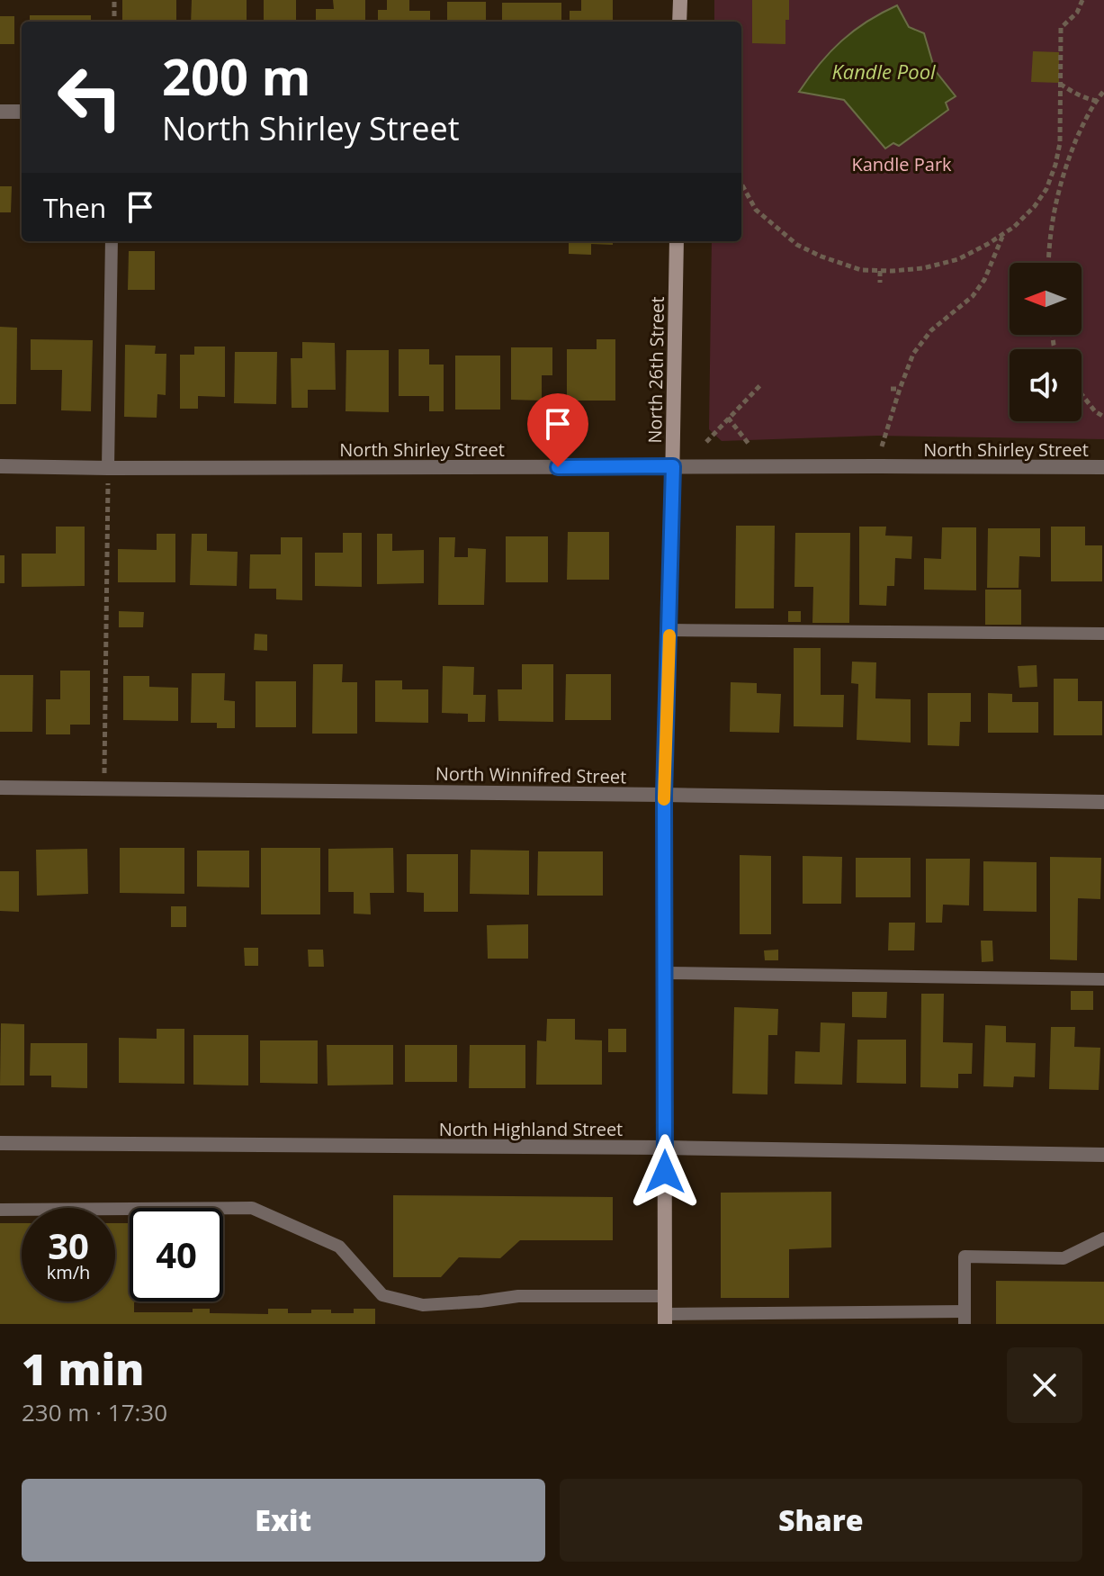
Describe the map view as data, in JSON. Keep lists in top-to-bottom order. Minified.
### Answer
{"streets":{"street":["North 26th Street","North Shirley Street","North Winnifred Street","North Highland Street"]},"crossings":[["North 26th Street","North Shirley Street"],["North 26th Street","North Winnifred Street"],["North 26th Street","North Highland Street"]],"water":["Kandle Pool"],"parks":["Kandle Park"],"north":"left","page":{"turn":["200 m","North Shirley Street"],"then":"Then","speed":"30 km/h","limit":"40","heading":["1 min","230 m · 17:30"],"buttons":["Exit","Share"]}}
